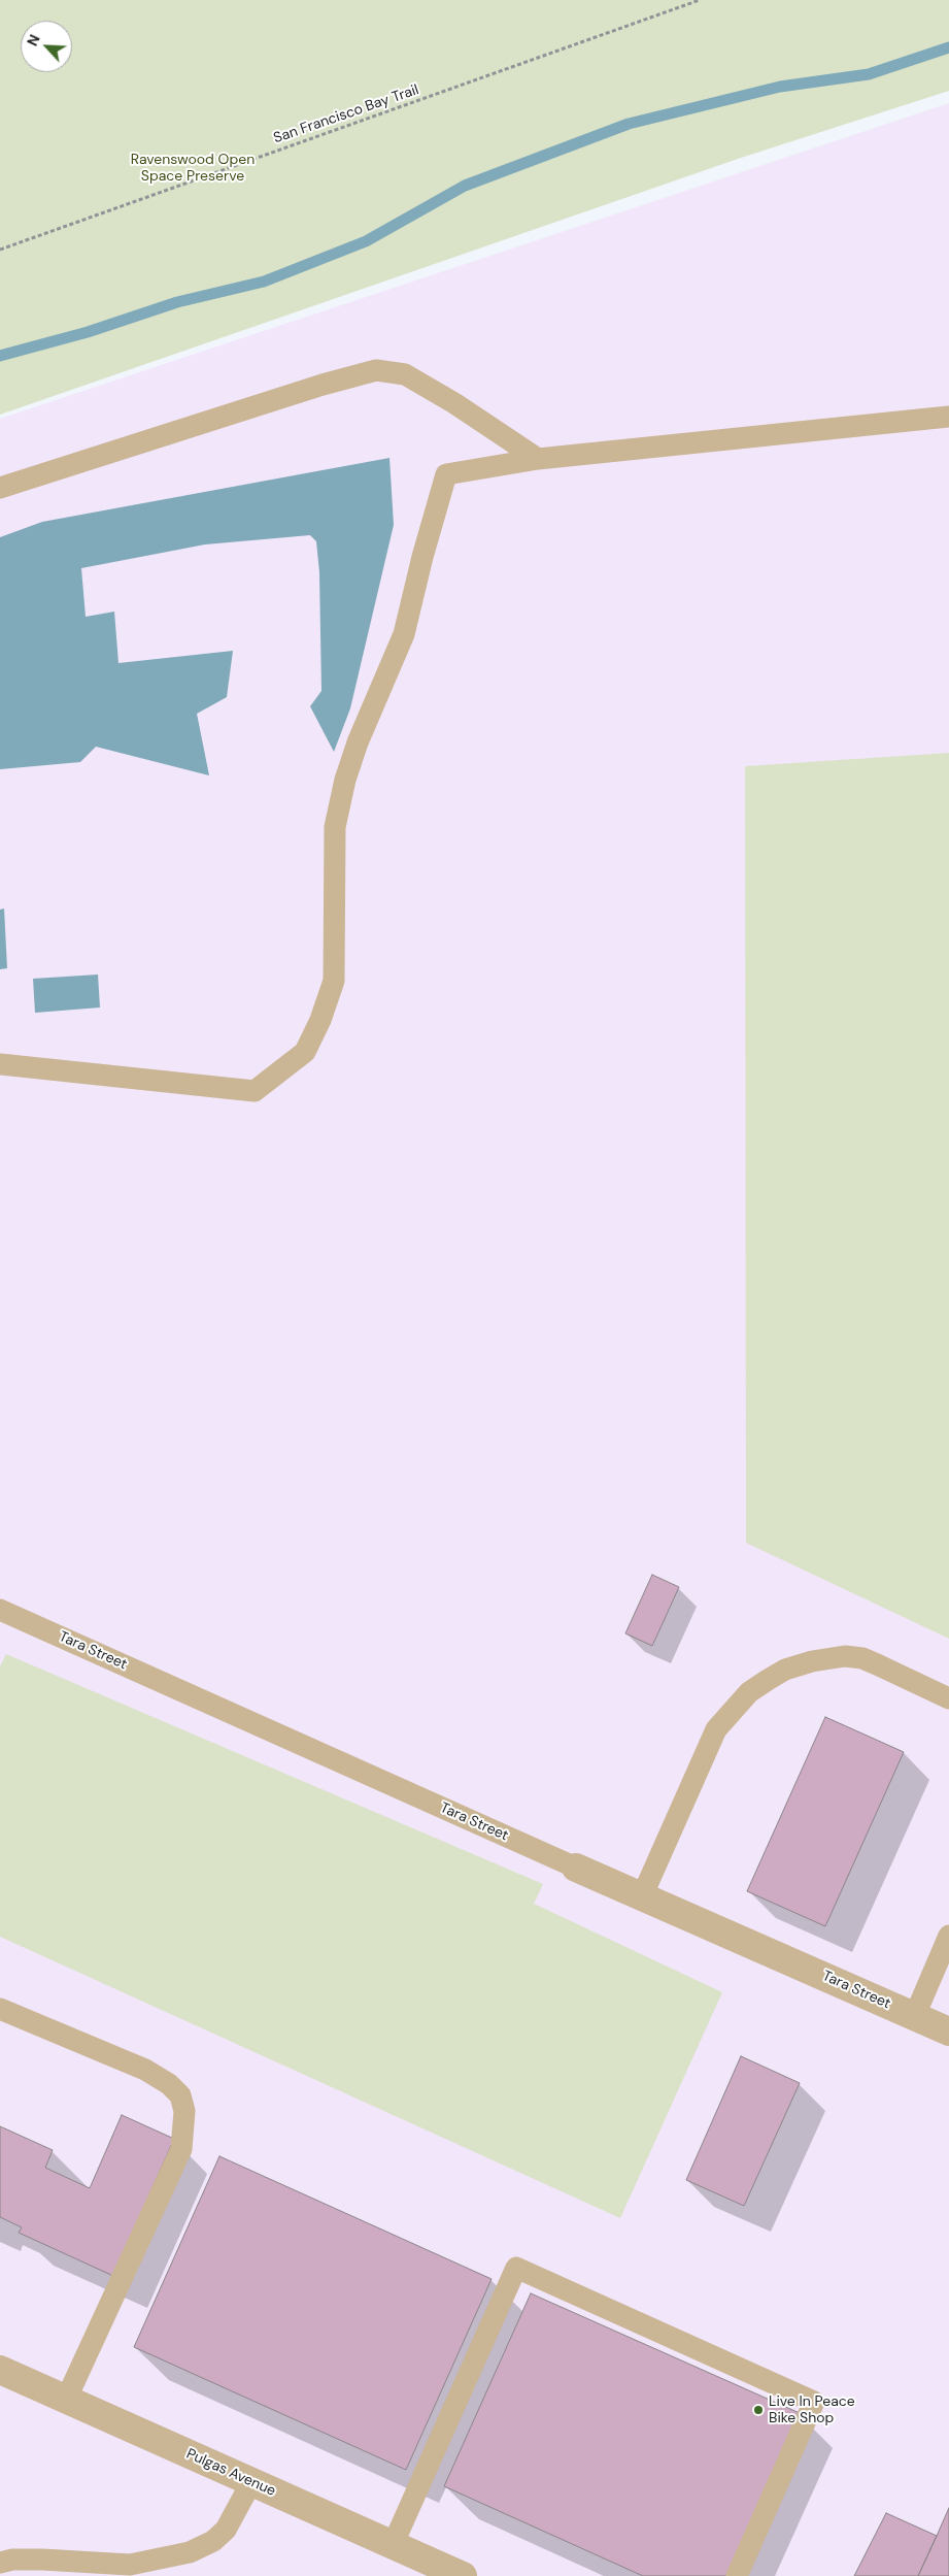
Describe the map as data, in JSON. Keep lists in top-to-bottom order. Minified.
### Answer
{"streets":{"street":["Tara Street","Pulgas Avenue"],"path":["San Francisco Bay Trail"]},"parks":["Ravenswood Open Space Preserve"],"places":["Live In Peace Bike Shop"],"north":"top left"}
